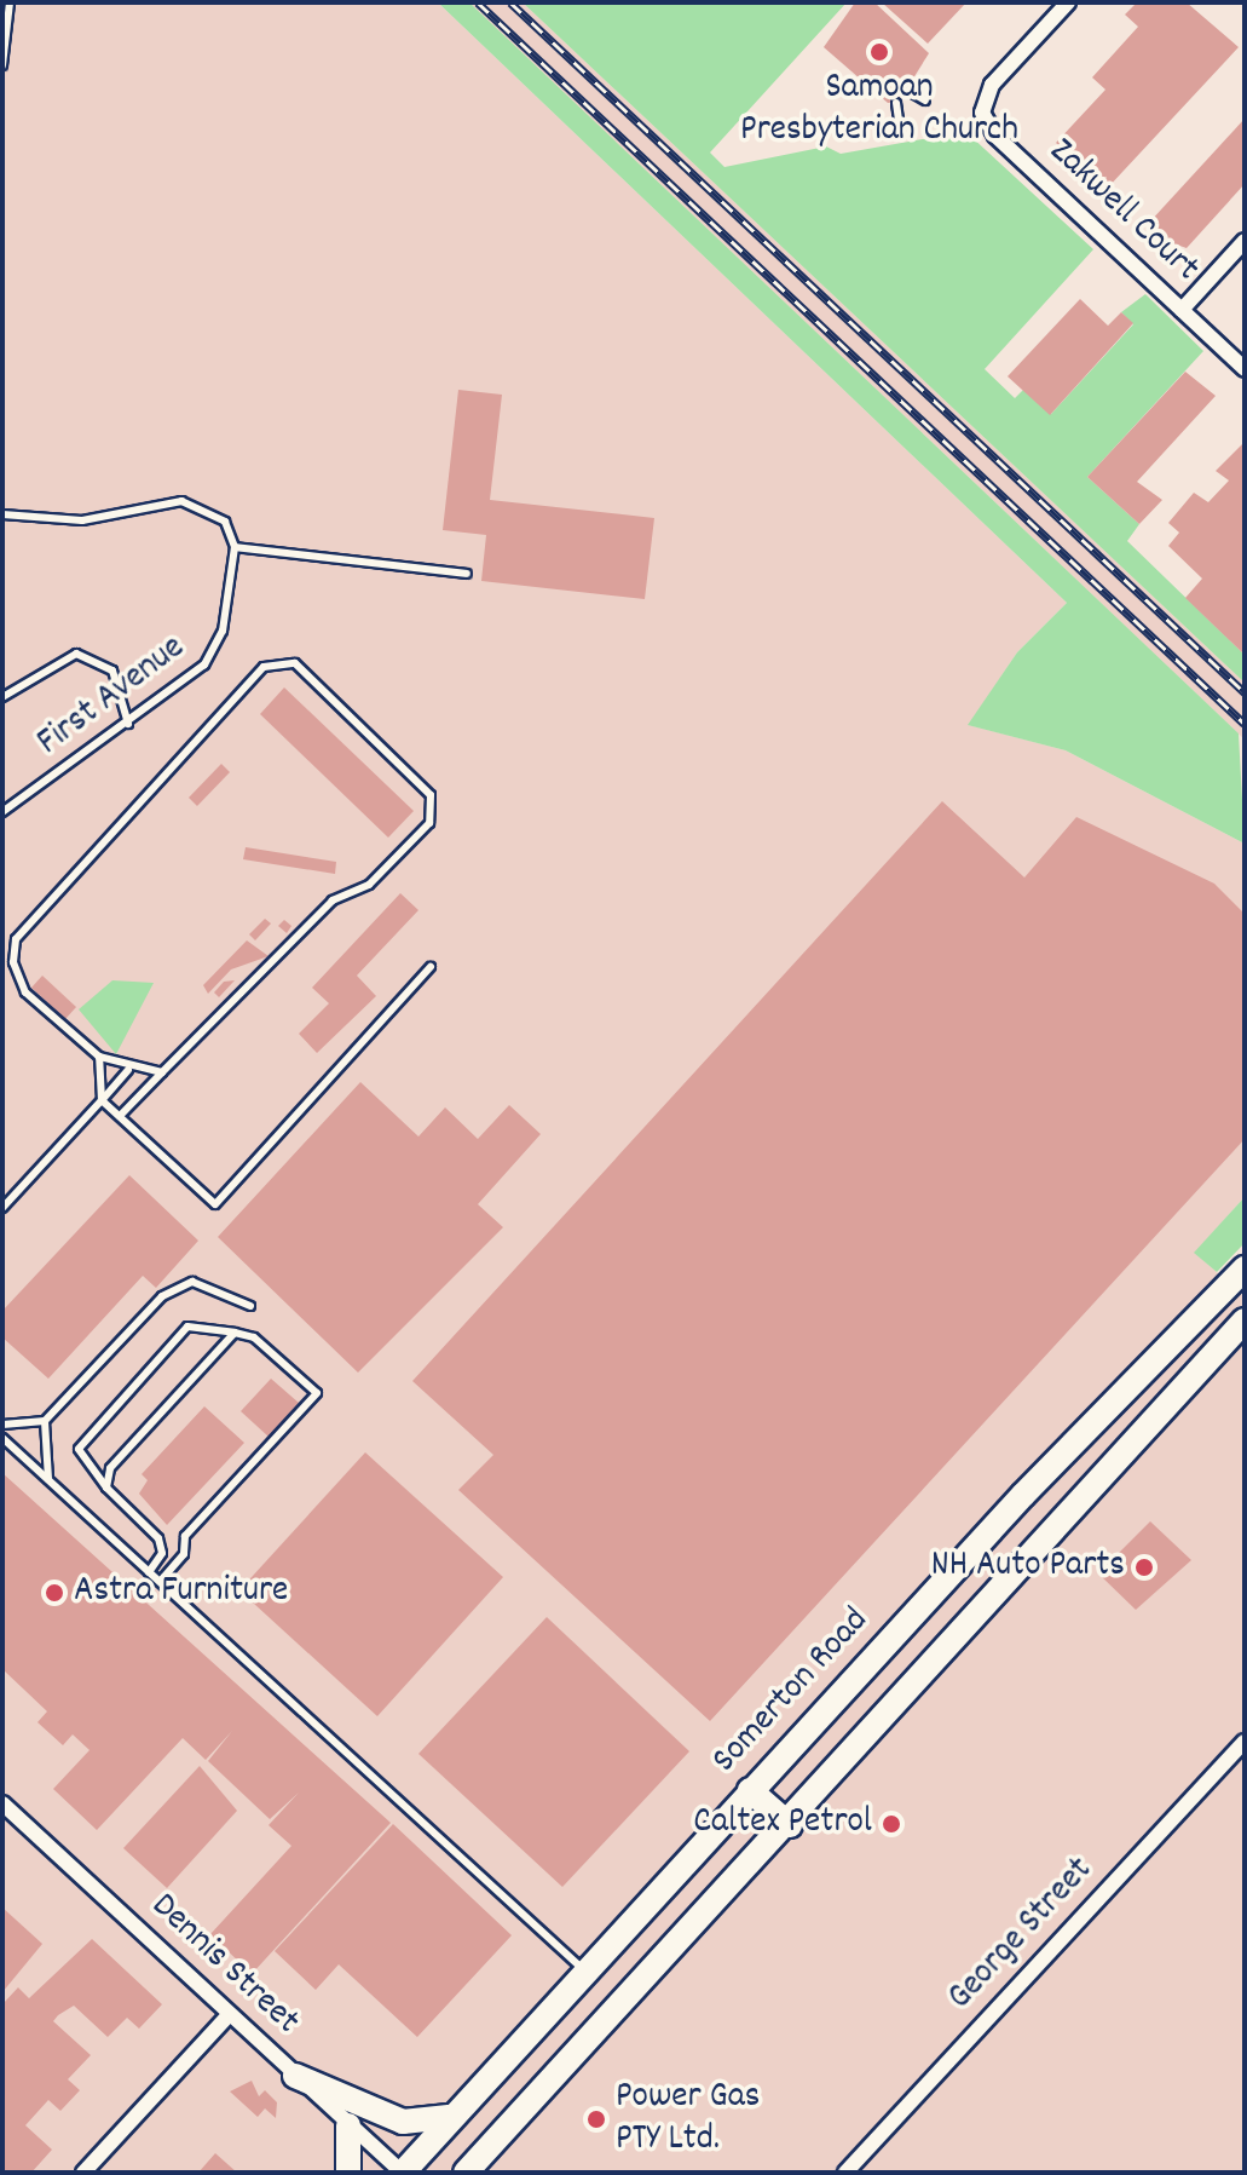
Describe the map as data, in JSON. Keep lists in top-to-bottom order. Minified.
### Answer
{"streets":{"main road":["Somerton Road"],"street":["Zakwell Court","George Street","Dennis Street"],"lane":["First Avenue"]},"crossings":[["Somerton Road","Dennis Street"]],"places":["Samoan Presbyterian Church","NH Auto Parts","Astra Furniture","Caltex Petrol","Power Gas PTY Ltd."]}
